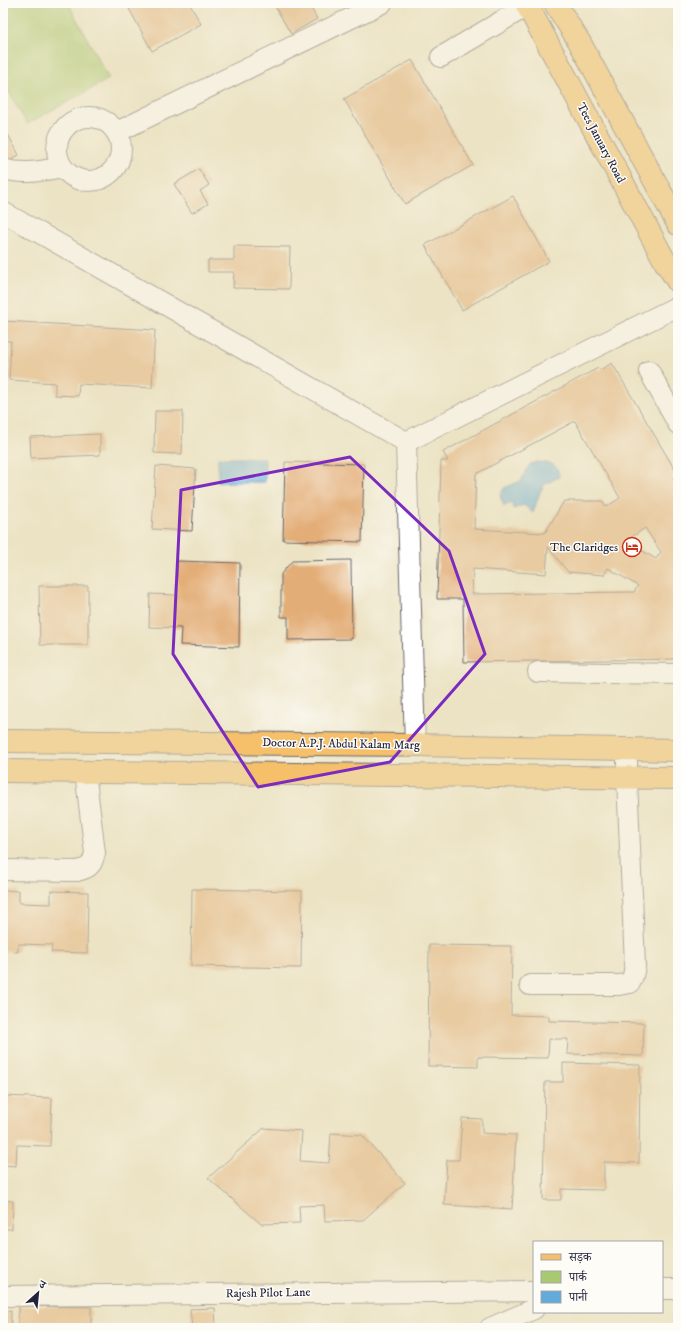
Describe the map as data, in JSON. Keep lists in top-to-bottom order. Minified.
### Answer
{"streets":{"main road":["Tees January Road","Doctor A.P.J. Abdul Kalam Marg"],"street":["Rajesh Pilot Lane"]},"places":{"hotel":["The Claridges"]},"legend":["सड़क","पार्क","पानी"],"north":"top right"}
